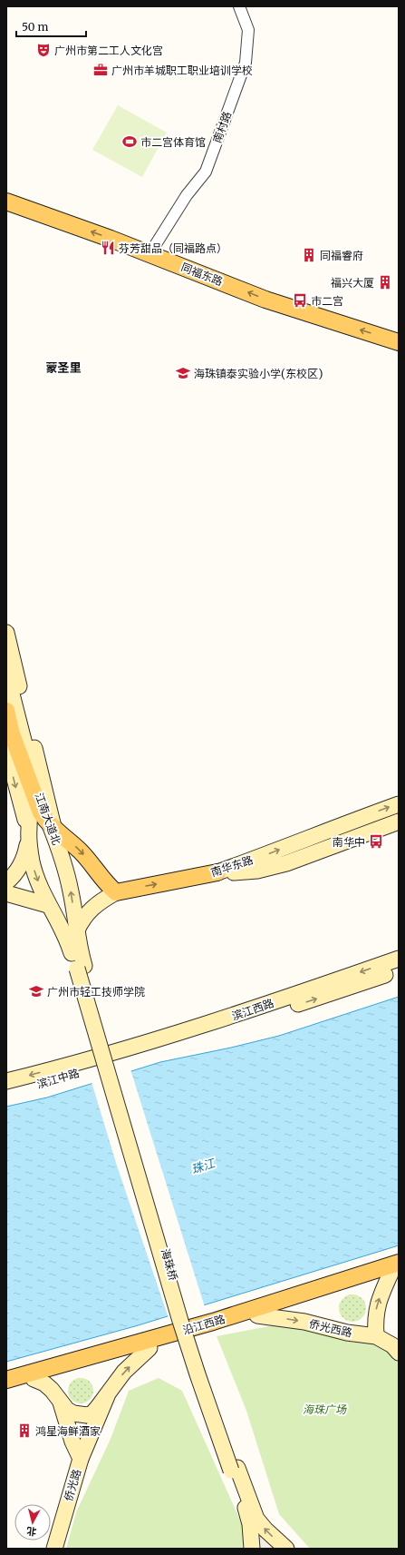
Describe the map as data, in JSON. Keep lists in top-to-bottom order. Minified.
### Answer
{"streets":{"main road":["同福东路","江南大道北","南华东路","滨江西路","滨江中路","海珠桥","沿江西路","侨光西路","侨光路"],"street":["南村路"]},"crossings":[["南村路","同福东路"],["江南大道北","南华东路"],["江南大道北","海珠桥"],["滨江西路","滨江中路"],["沿江西路","侨光西路"]],"one_way":["同福东路","侨光西路"],"districts":["蒙圣里"],"water":["珠江"],"parks":["海珠广场"],"places":{"theatre":["广州市第二工人文化宫"],"office":["广州市羊城职工职业培训学校"],"sports":["市二宫体育馆"],"restaurant":["芬芳甜品（同福路点）"],"building":["同福睿府","福兴大厦","鸿星海鲜酒家"],"bus stop":["市二宫","南华中"],"school or university":["海珠镇泰实验小学(东校区)","广州市轻工技师学院"]},"scale_bar":"50 m","north":"bottom"}
